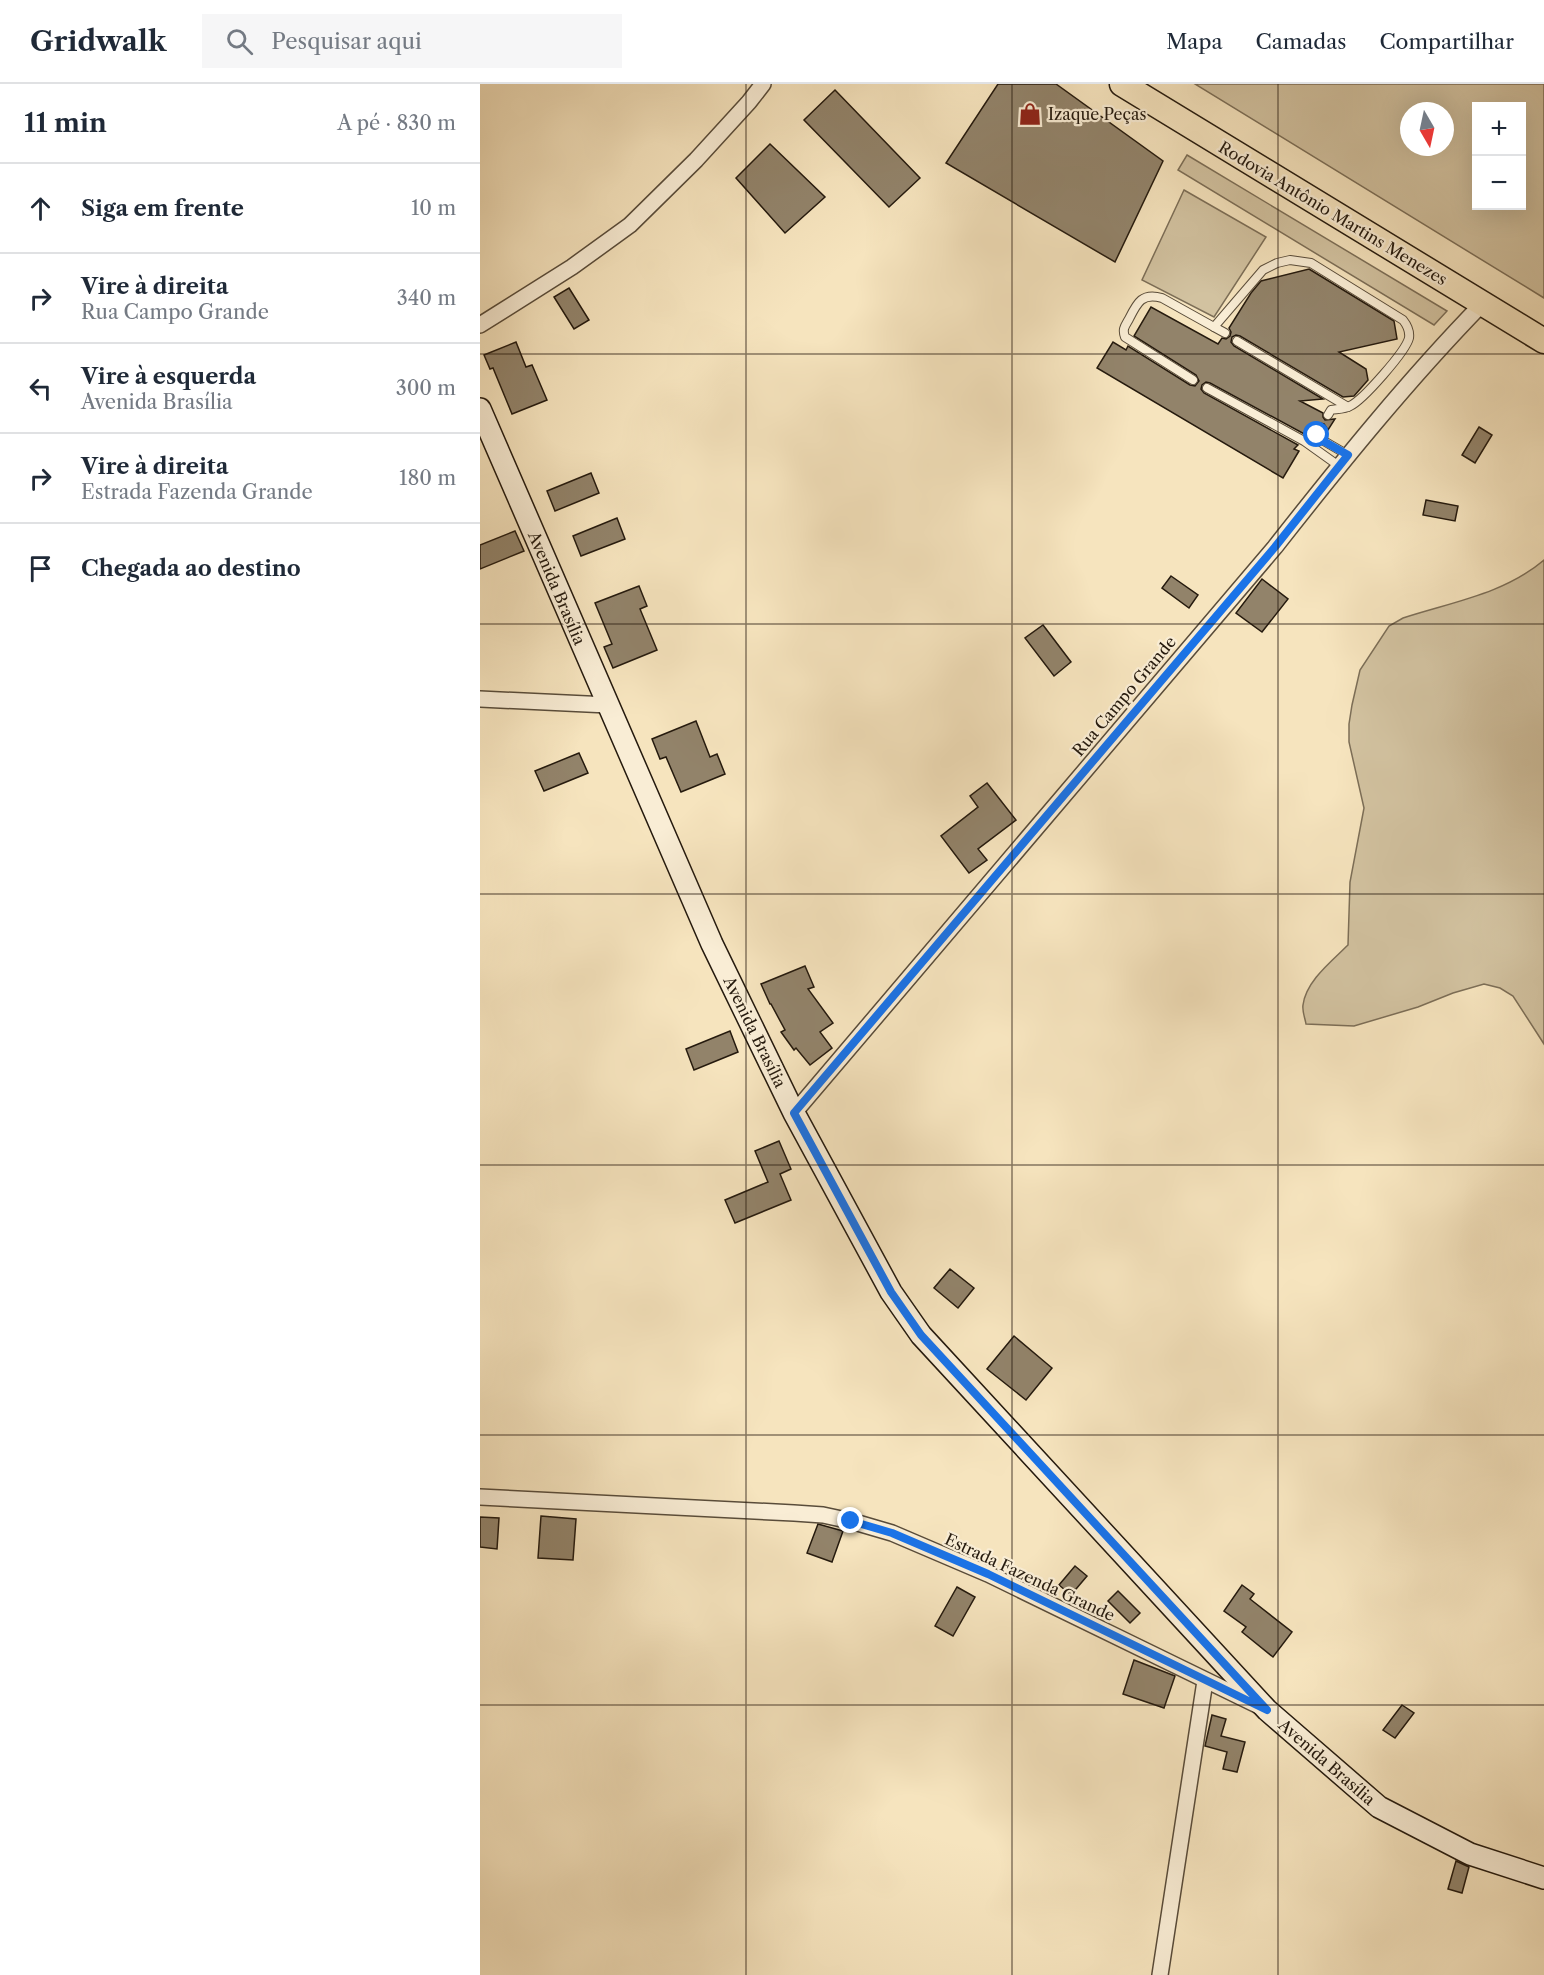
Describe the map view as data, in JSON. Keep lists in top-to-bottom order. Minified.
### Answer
{"streets":{"main road":["Rodovia Antônio Martins Menezes","Avenida Brasília"],"street":["Rua Campo Grande","Estrada Fazenda Grande"]},"crossings":[["Rodovia Antônio Martins Menezes","Rua Campo Grande"],["Avenida Brasília","Rua Campo Grande"],["Avenida Brasília","Estrada Fazenda Grande"]],"places":{"shop":["Izaque Peças"]},"north":"bottom","page":{"header":"Gridwalk","search":"Pesquisar aqui","nav":["Mapa","Camadas","Compartilhar"],"heading":["11 min","A pé · 830 m"],"map_buttons":["+","−"],"list":[["Siga em frente","10 m"],["Vire à direita","Rua Campo Grande","340 m"],["Vire à esquerda","Avenida Brasília","300 m"],["Vire à direita","Estrada Fazenda Grande","180 m"],"Chegada ao destino"]}}
